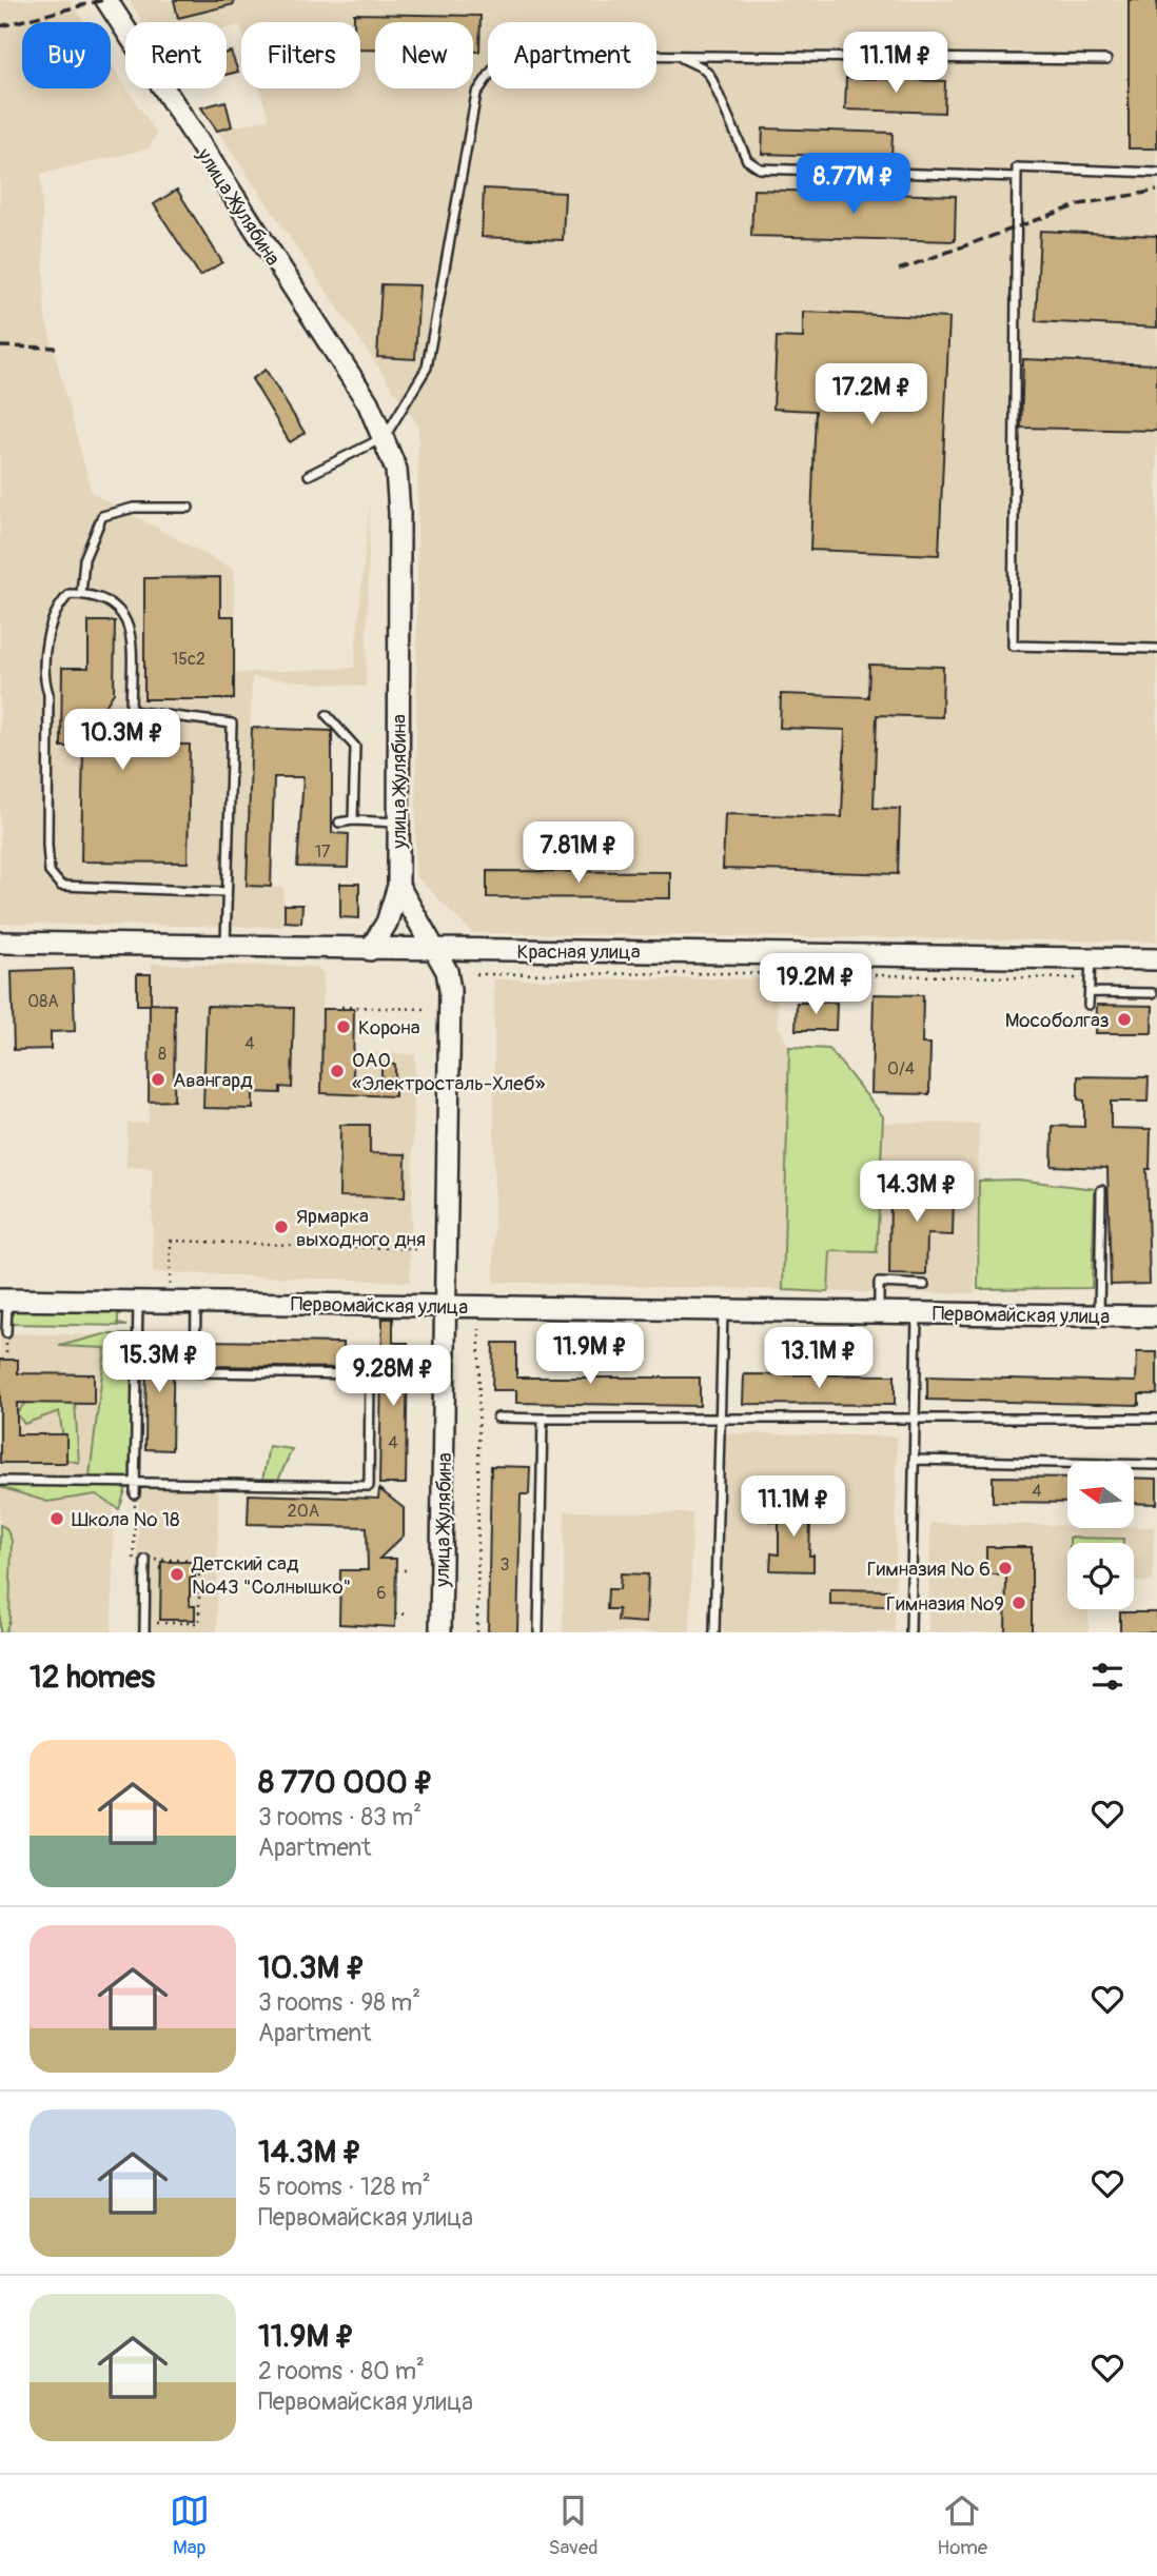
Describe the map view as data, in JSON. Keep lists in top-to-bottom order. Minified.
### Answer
{"streets":{"main road":["улица Жулябина","Красная улица","Первомайская улица"]},"crossings":[["улица Жулябина","Красная улица"],["улица Жулябина","Первомайская улица"]],"places":["Мособолгаз","Корона","ОАО «Электросталь-Хлеб»","Авангард","Ярмарка выходного дня","Школа № 18","Гимназия № 6","Детский сад №43 \"Солнышко\"","Гимназия №9"],"house_numbers":["15с2","17","08А","4","8","0/4","4","4","20А","3","6"],"north":"left","page":{"chip":["Buy","Rent","Filters","New","Apartment"],"price":["11.1M ₽","8.77M ₽","17.2M ₽","10.3M ₽","7.81M ₽","19.2M ₽","14.3M ₽","11.9M ₽","13.1M ₽","15.3M ₽","9.28M ₽","11.1M ₽"],"heading":"12 homes","list":[{"name":"8 770 000 ₽","note":"3 rooms · 83 m² · Apartment"},{"name":"10.3M ₽","note":"3 rooms · 98 m² · Apartment"},{"name":"14.3M ₽","note":"5 rooms · 128 m² · Первомайская улица"},{"name":"11.9M ₽","note":"2 rooms · 80 m² · Первомайская улица"}],"tabs":["Map","Saved","Home"]}}
